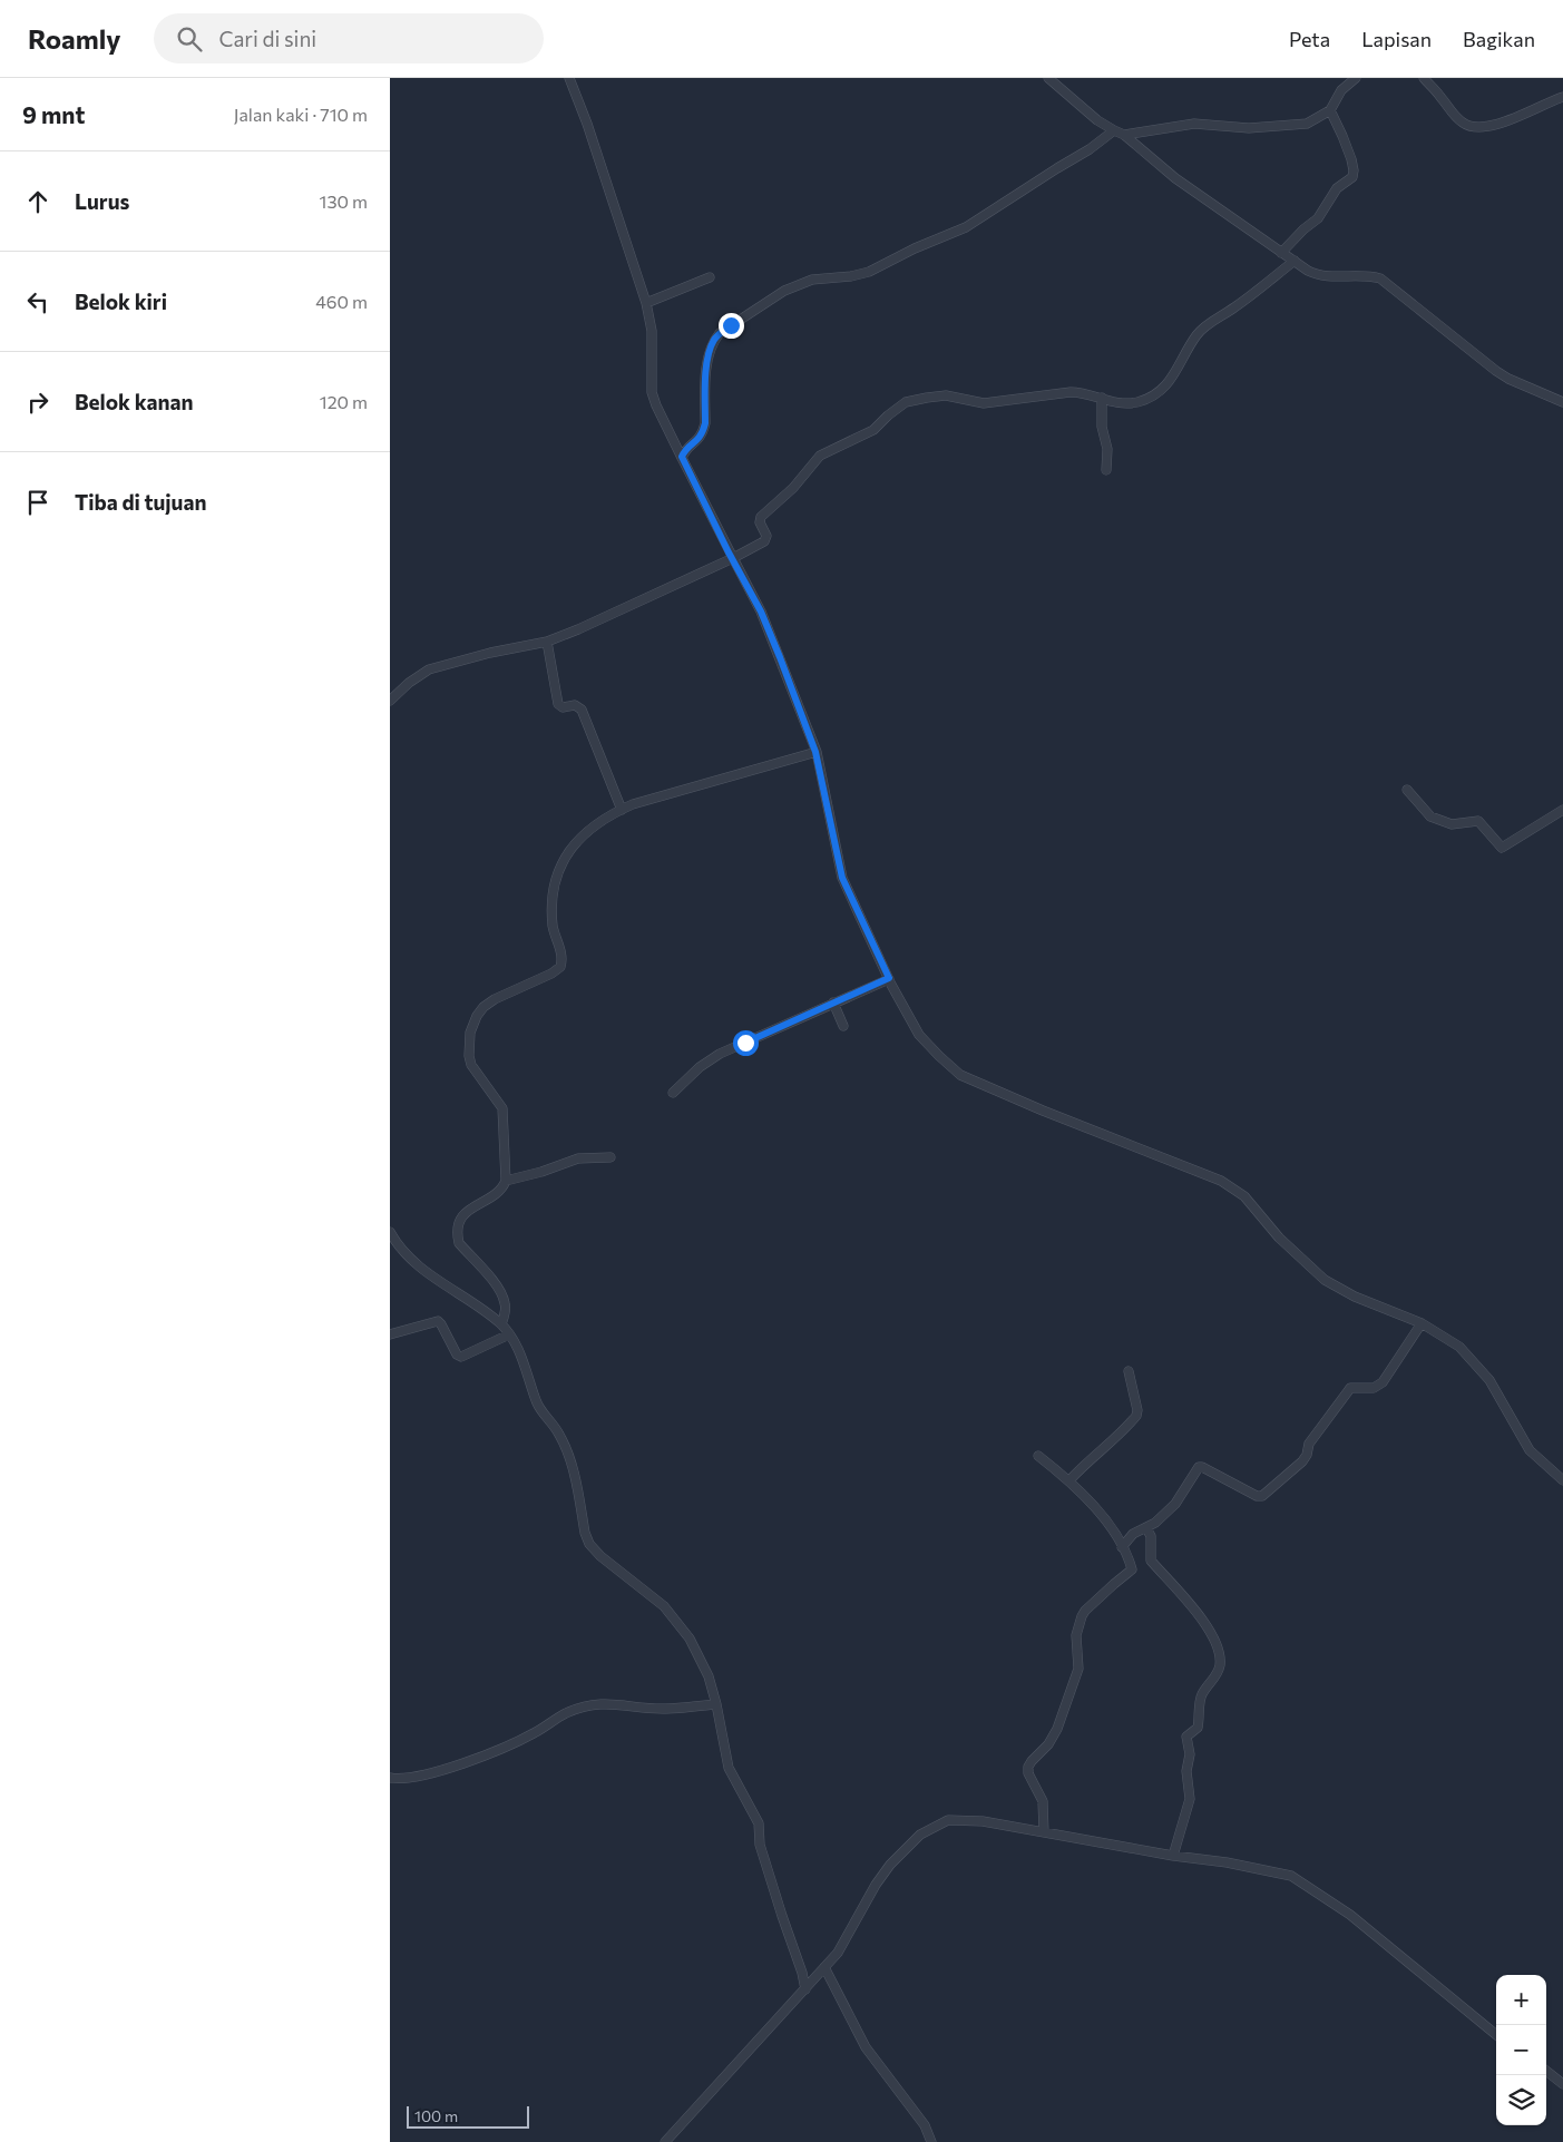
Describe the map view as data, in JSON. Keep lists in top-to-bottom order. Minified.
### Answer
{"scale_bar":"100 m","page":{"header":"Roamly","search":"Cari di sini","nav":["Peta","Lapisan","Bagikan"],"heading":["9 mnt","Jalan kaki · 710 m"],"list":[["Lurus","130 m"],["Belok kiri","460 m"],["Belok kanan","120 m"],"Tiba di tujuan"],"map_buttons":["+","−"],"scale":"100 m"}}
